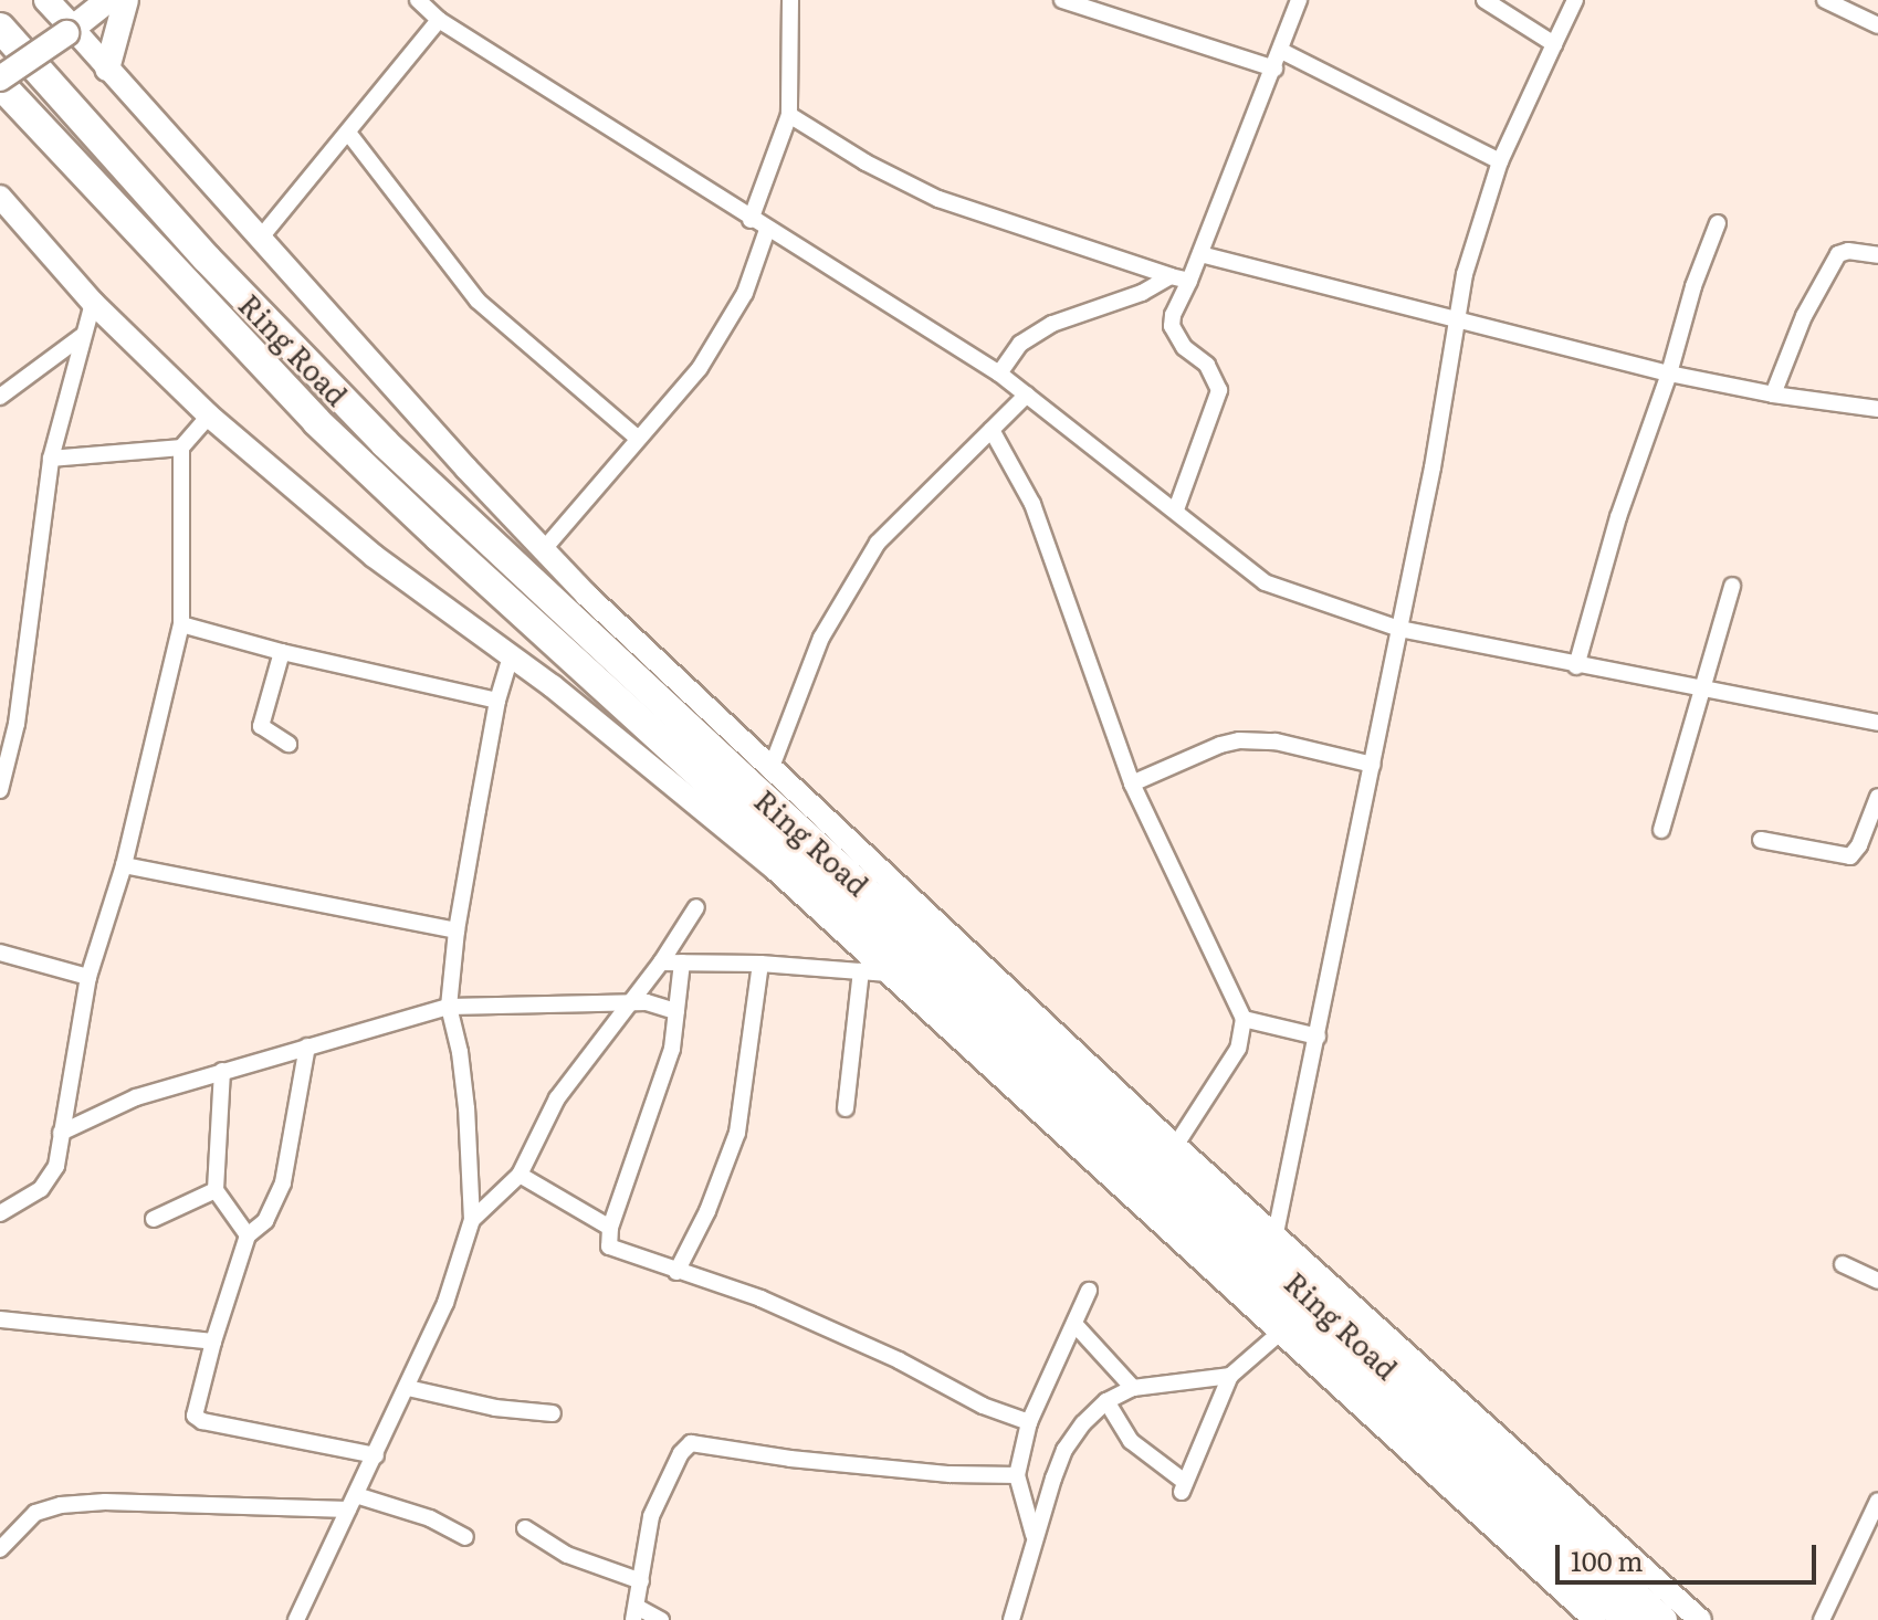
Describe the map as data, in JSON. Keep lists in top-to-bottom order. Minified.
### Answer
{"streets":{"highway":["Ring Road"]},"scale_bar":"100 m"}
